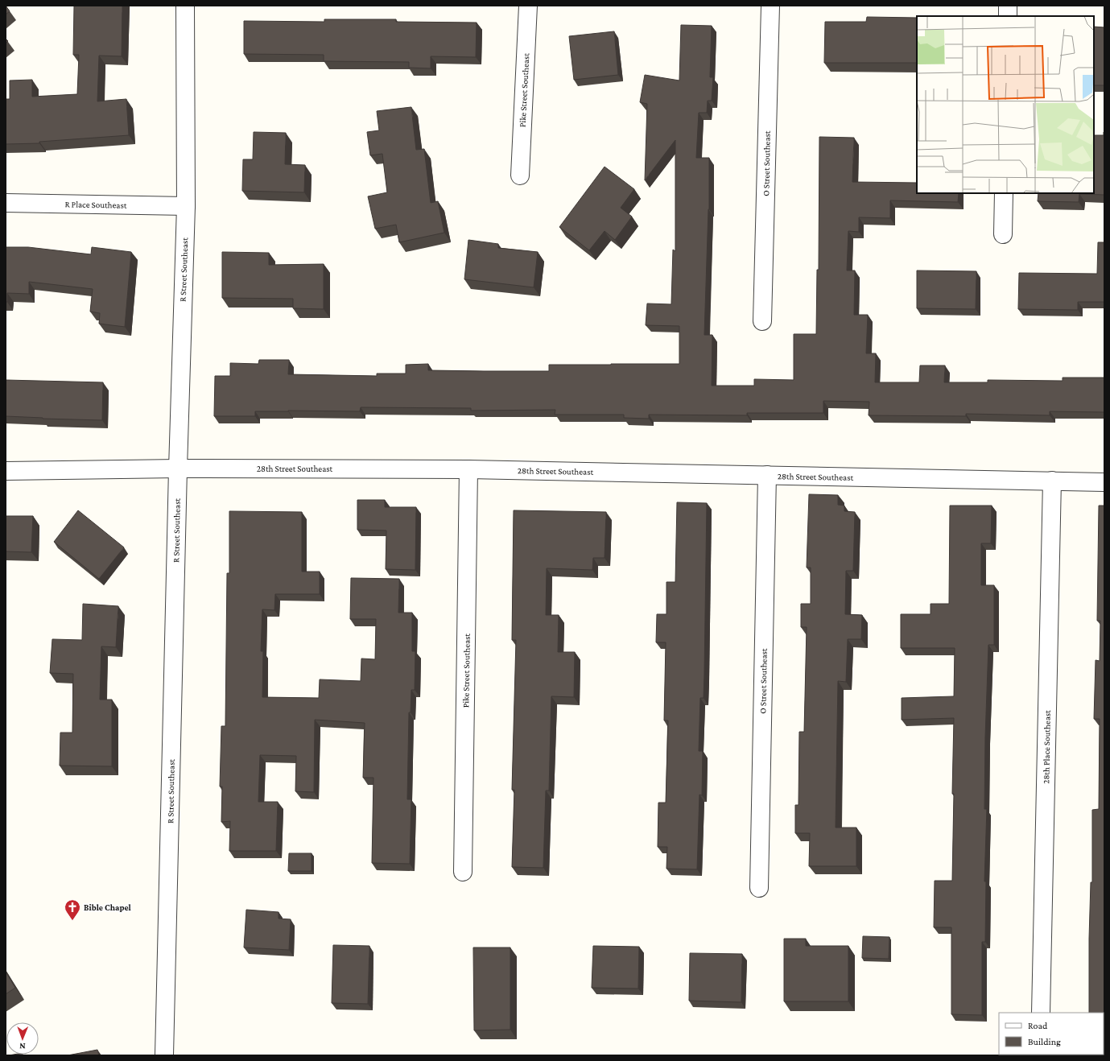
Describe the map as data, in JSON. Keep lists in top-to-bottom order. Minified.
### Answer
{"streets":{"street":["Pike Street Southeast","O Street Southeast","R Place Southeast","R Street Southeast","28th Street Southeast","28th Place Southeast"]},"crossings":[["Pike Street Southeast","28th Street Southeast"],["O Street Southeast","28th Street Southeast"],["R Place Southeast","R Street Southeast"],["R Street Southeast","28th Street Southeast"],["28th Street Southeast","28th Place Southeast"]],"places":{"church":["Bible Chapel"]},"legend":["Road","Building"],"north":"bottom"}
